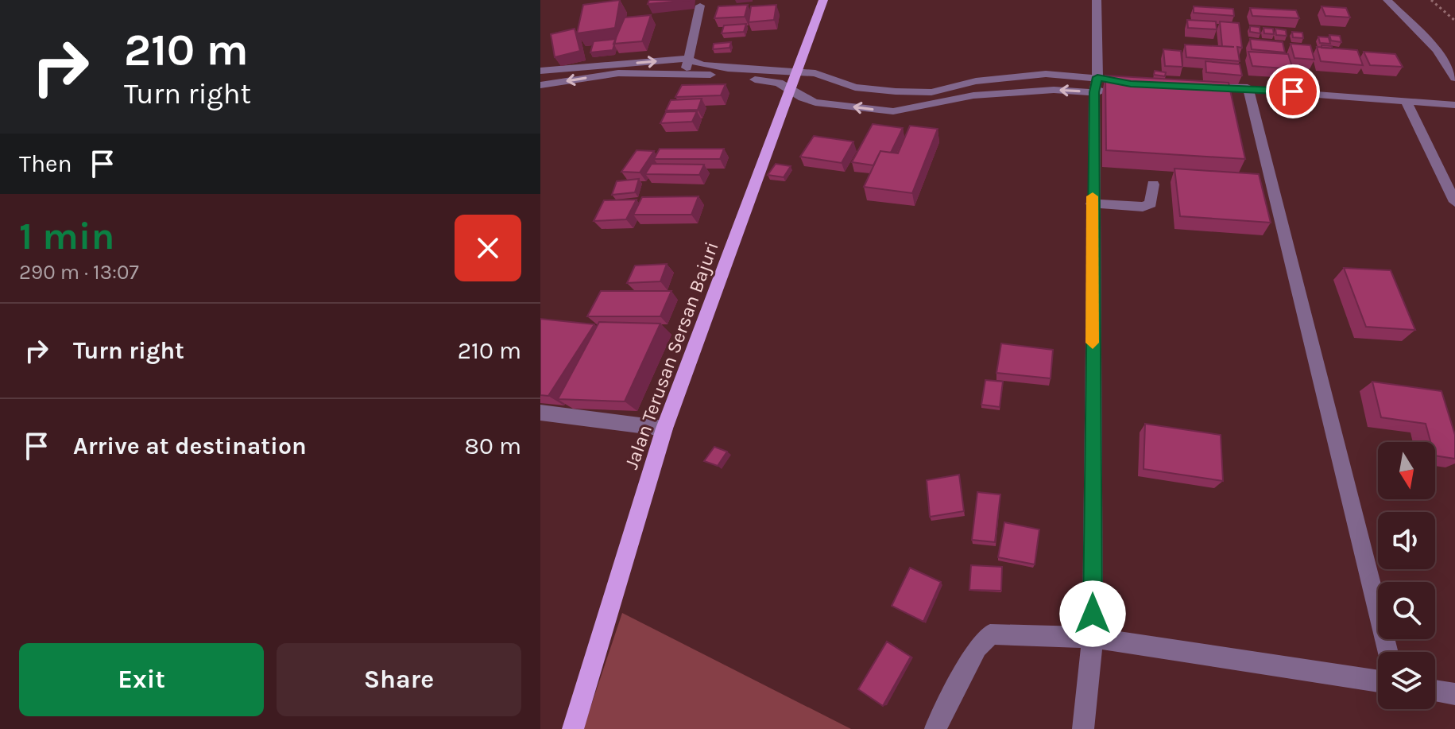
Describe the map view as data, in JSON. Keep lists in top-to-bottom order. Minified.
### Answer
{"streets":{"main road":["Jalan Terusan Sersan Bajuri"]},"north":"bottom","page":{"turn":["210 m","Turn right"],"then":"Then","heading":["1 min","290 m · 13:07"],"list":[{"name":"Turn right","value":"210 m"},{"name":"Arrive at destination","value":"80 m"}],"buttons":["Exit","Share"]}}
